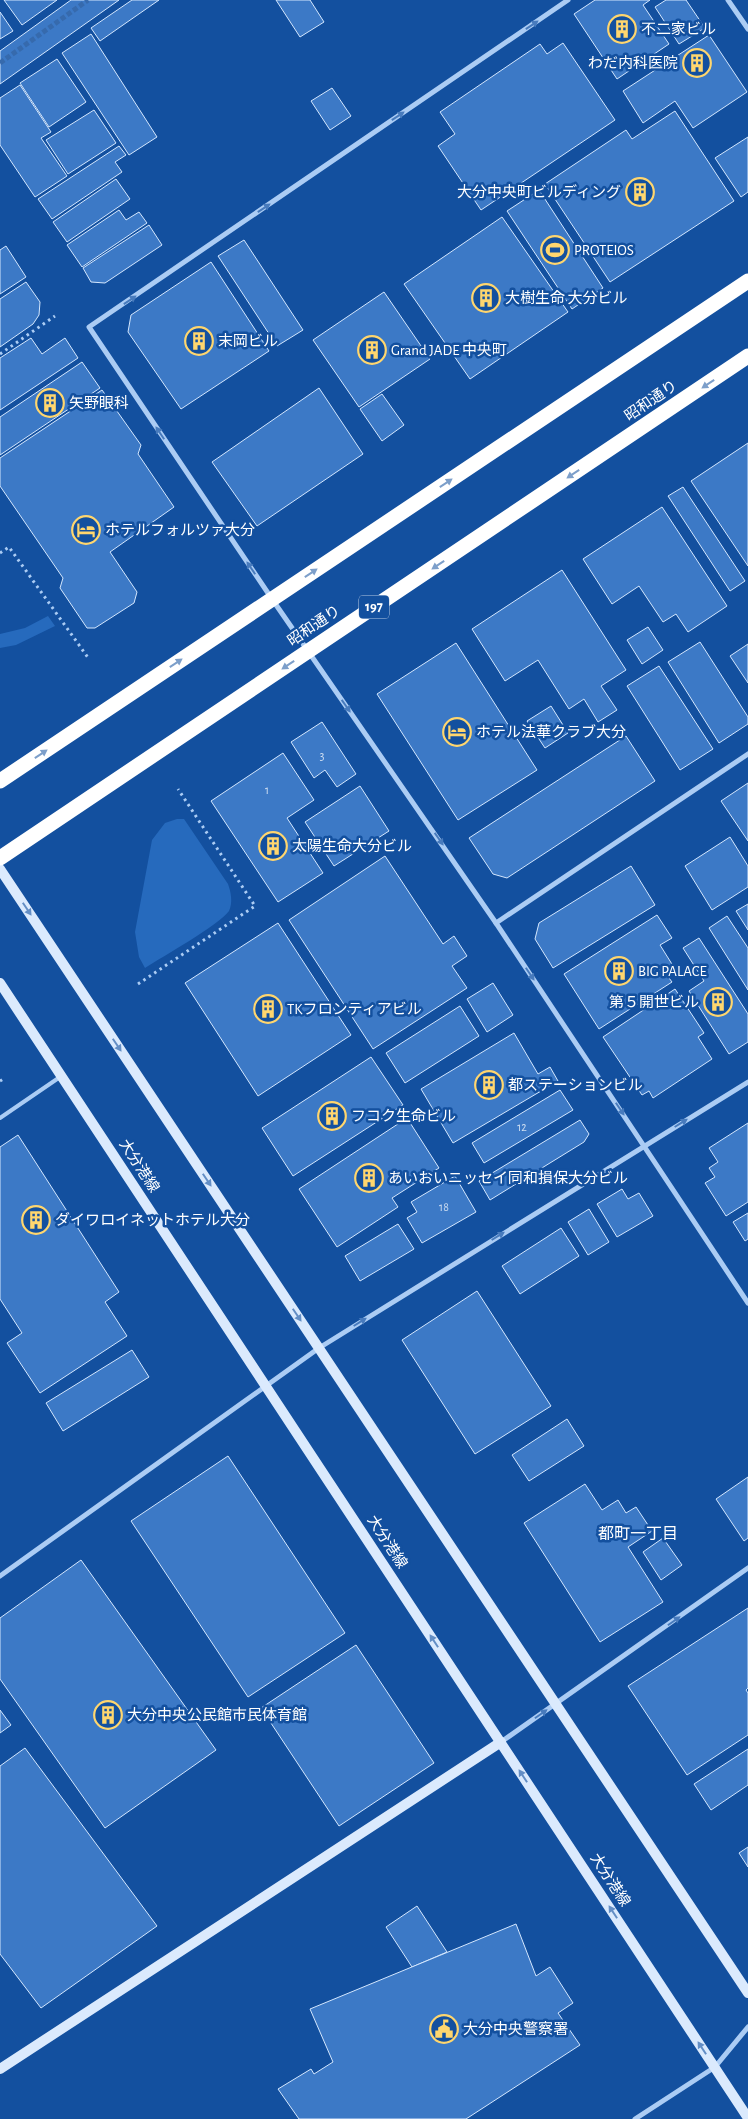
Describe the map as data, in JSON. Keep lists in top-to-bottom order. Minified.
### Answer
{"streets":{"highway":["昭和通り","197"],"main road":["大分港線"]},"districts":["都町一丁目"],"places":{"building":["不二家ビル","わだ内科医院","大分中央町ビルディング","大樹生命 大分ビル","末岡ビル","Grand JADE 中央町","矢野眼科","太陽生命大分ビル","BIG PALACE","第５開世ビル","TKフロンティアビル","都ステーションビル","フコク生命ビル","あいおいニッセイ同和損保大分ビル","ダイワロイネットホテル大分","大分中央公民館市民体育館"],"sports":["PROTEIOS"],"hotel":["ホテルフォルツァ大分","ホテル法華クラブ大分"],"public building":["大分中央警察署"]},"house_numbers":["3","1","12","18"]}
